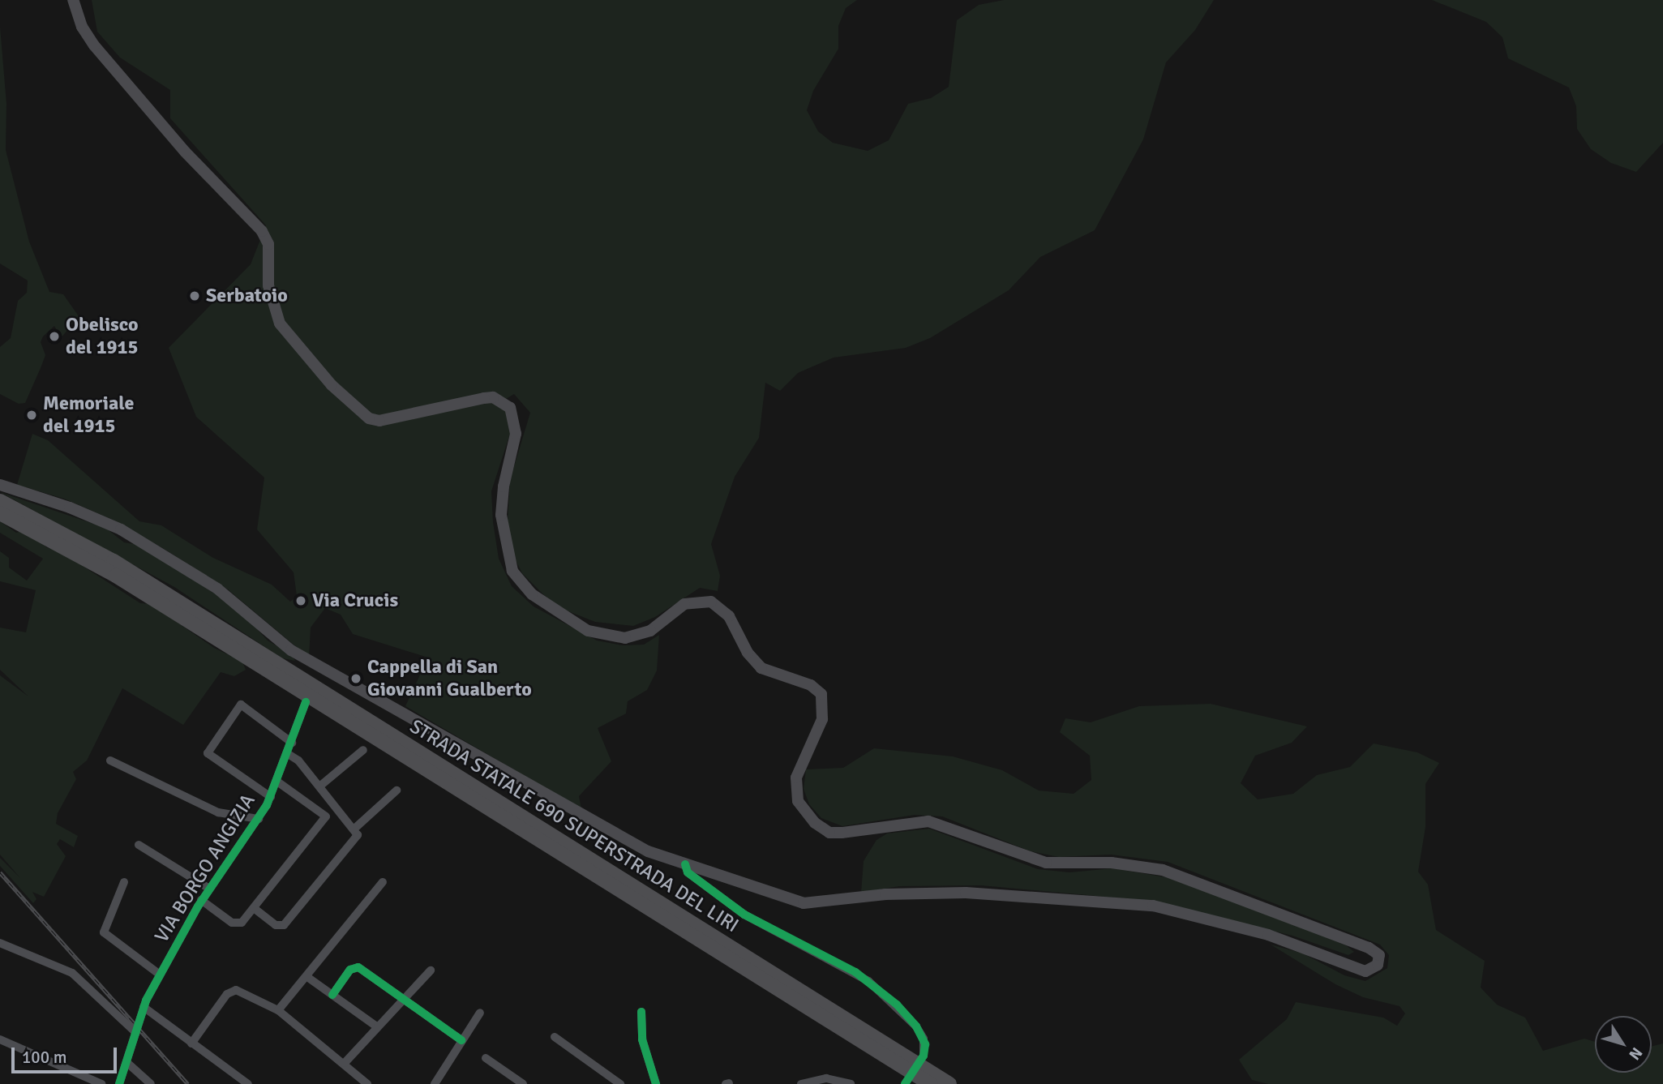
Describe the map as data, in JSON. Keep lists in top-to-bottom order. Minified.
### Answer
{"streets":{"highway":["STRADA STATALE 690 SUPERSTRADA DEL LIRI"],"street":["VIA BORGO ANGIZIA"]},"places":["Serbatoio","Obelisco del 1915","Memoriale del 1915","Via Crucis","Cappella di San Giovanni Gualberto"],"scale_bar":"100 m","north":"bottom right"}
